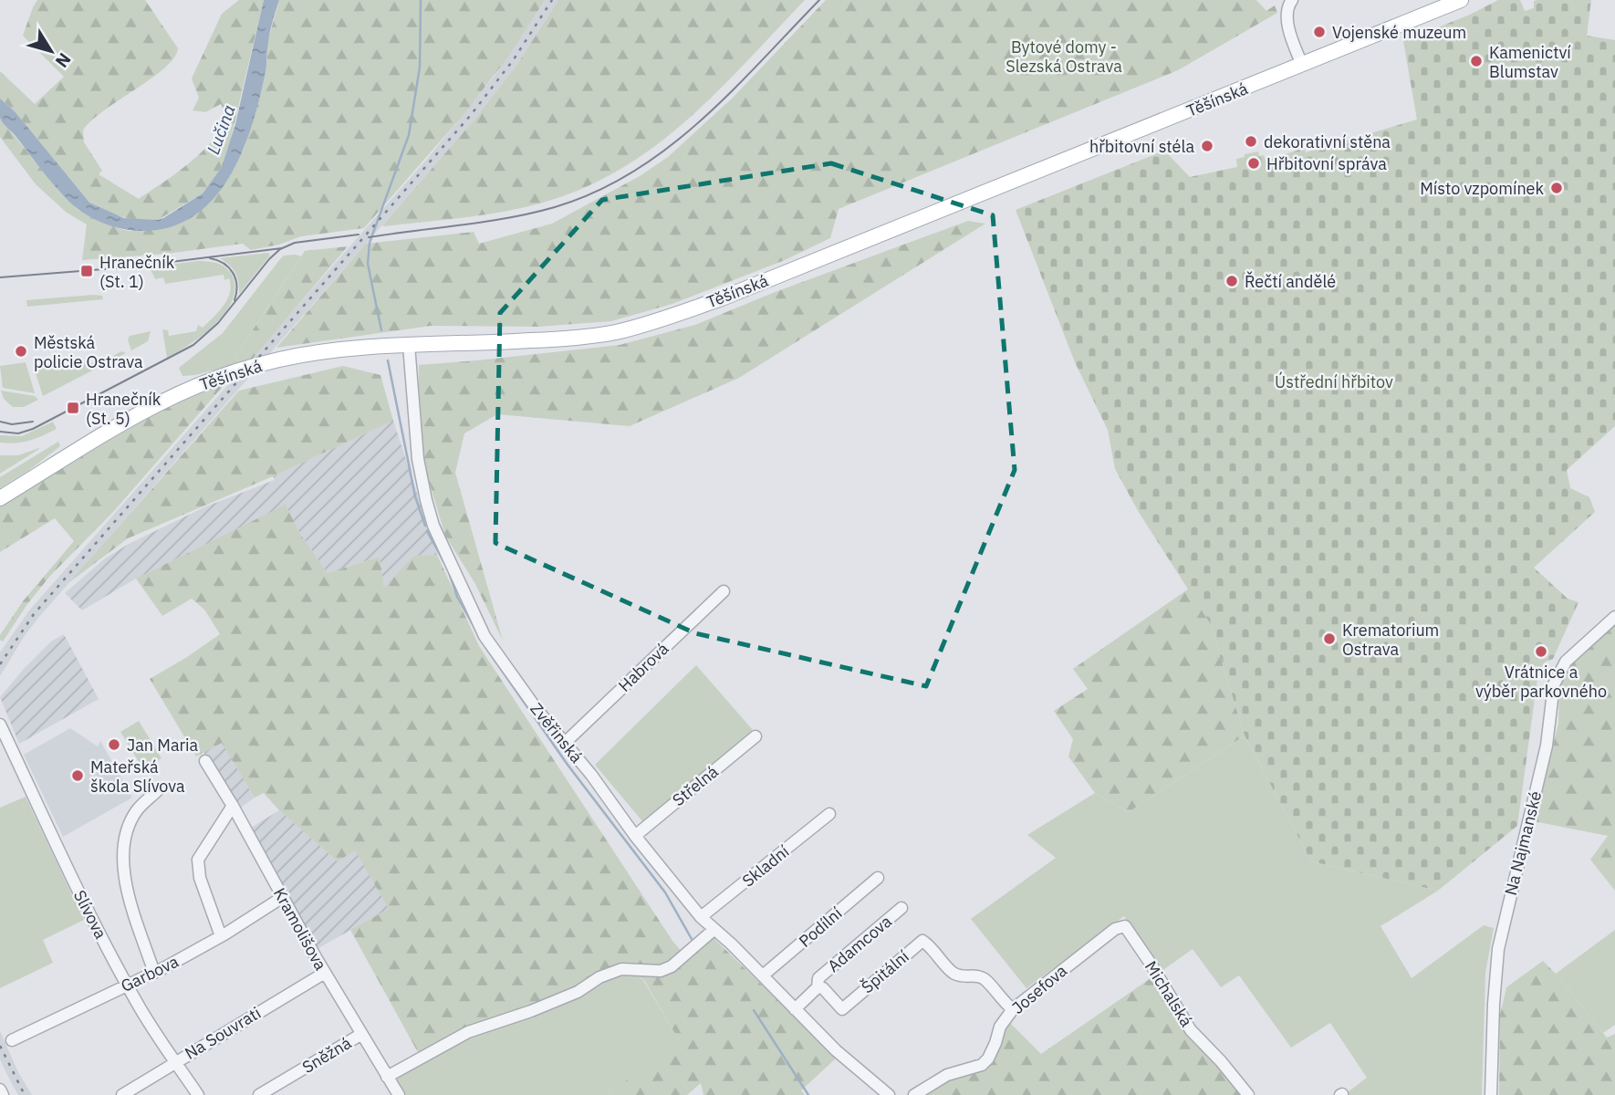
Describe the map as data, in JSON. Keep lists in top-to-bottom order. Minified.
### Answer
{"streets":{"main road":["Těšínská"],"street":["Habrová","Zvěřinská","Střelná","Na Najmanské","Skladní","Slívova","Podílní","Kramolišova","Adamcova","Špitální","Garbova","Josefova","Michalská","Na Souvrati","Sněžná"]},"crossings":[["Těšínská","Zvěřinská"],["Habrová","Zvěřinská"],["Zvěřinská","Střelná"],["Zvěřinská","Skladní"],["Zvěřinská","Podílní"],["Zvěřinská","Adamcova"],["Slívova","Garbova"],["Slívova","Na Souvrati"],["Kramolišova","Garbova"],["Kramolišova","Na Souvrati"],["Kramolišova","Sněžná"],["Adamcova","Špitální"],["Špitální","Josefova"],["Josefova","Michalská"]],"water":["Lučina"],"parks":["Bytové domy - Slezská Ostrava","Ústřední hřbitov"],"places":{"other":["Vojenské muzeum","Kamenictví Blumstav","dekorativní stěna","hřbitovní stéla","Hřbitovní správa","Místo vzpomínek","Řečtí andělé","Městská policie Ostrava","Krematorium Ostrava","Vrátnice a výběr parkovného","Jan Maria","Mateřská škola Slívova"],"transit":["Hranečník (St. 1)","Hranečník (St. 5)"]},"north":"bottom right"}
